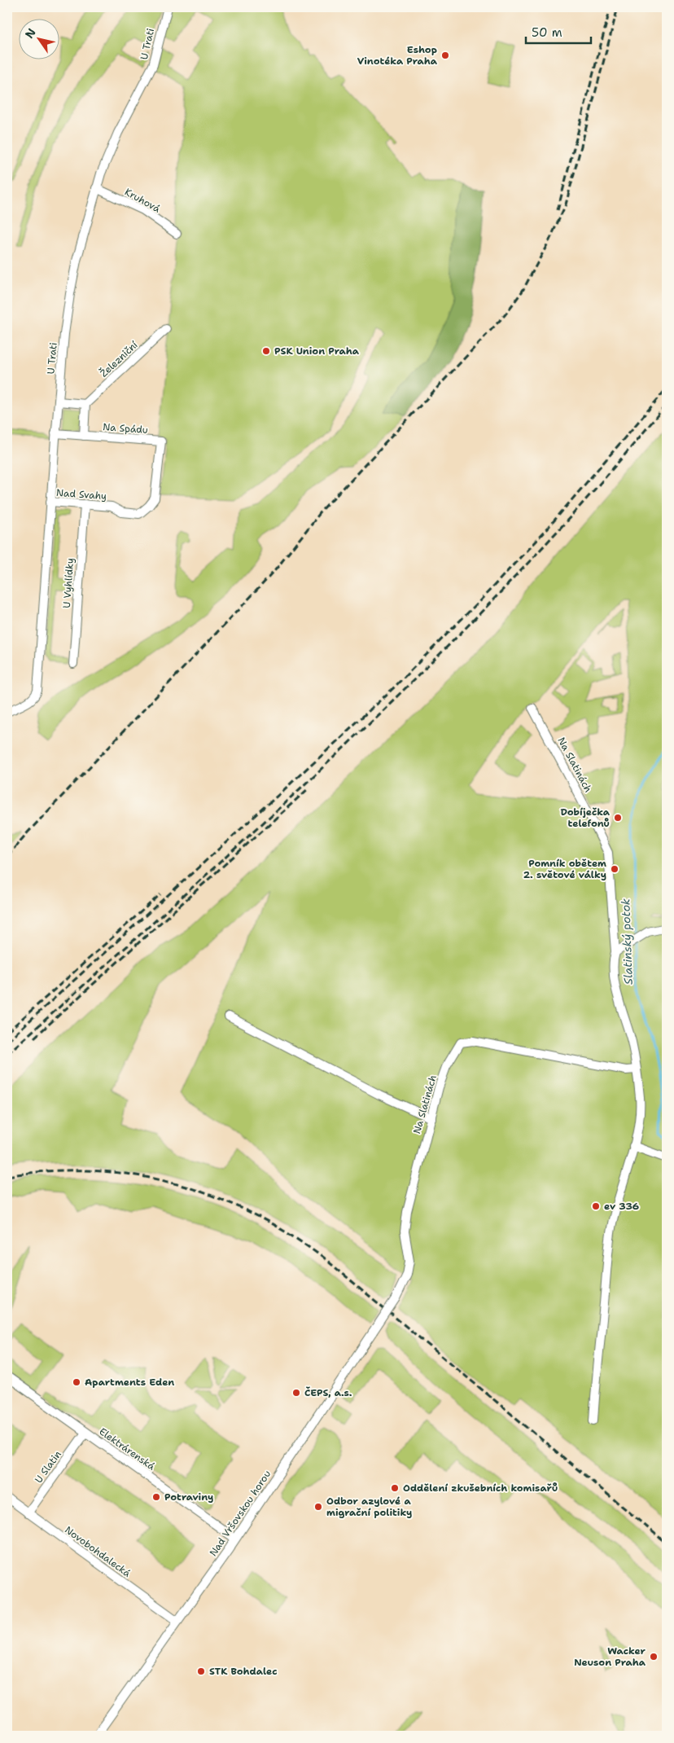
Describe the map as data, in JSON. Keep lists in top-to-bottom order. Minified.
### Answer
{"streets":{"street":["U Trati","Kruhová","Železniční","Na Spádu","Nad Svahy","U Vyhlídky","Na Slatinách","Elektrárenská","U Slatin","Nad Vršovskou horou","Novobohdalecká"]},"crossings":[["U Trati","Kruhová"],["U Trati","Na Spádu"],["U Trati","Nad Svahy"],["Na Spádu","Nad Svahy"],["Nad Svahy","U Vyhlídky"],["Na Slatinách","Nad Vršovskou horou"],["Elektrárenská","U Slatin"],["Elektrárenská","Nad Vršovskou horou"],["U Slatin","Novobohdalecká"],["Nad Vršovskou horou","Novobohdalecká"]],"water":["Slatinský potok"],"places":["Eshop Vinotéka Praha","PSK Union Praha","Dobíječka telefonů","Pomník obětem 2. světové války","ev 336","Apartments Eden","ČEPS, a.s.","Oddělení zkušebních komisařů","Potraviny","Odbor azylové a migrační politiky","Wacker Neuson Praha","STK Bohdalec"],"scale_bar":"50 m","north":"top left"}
